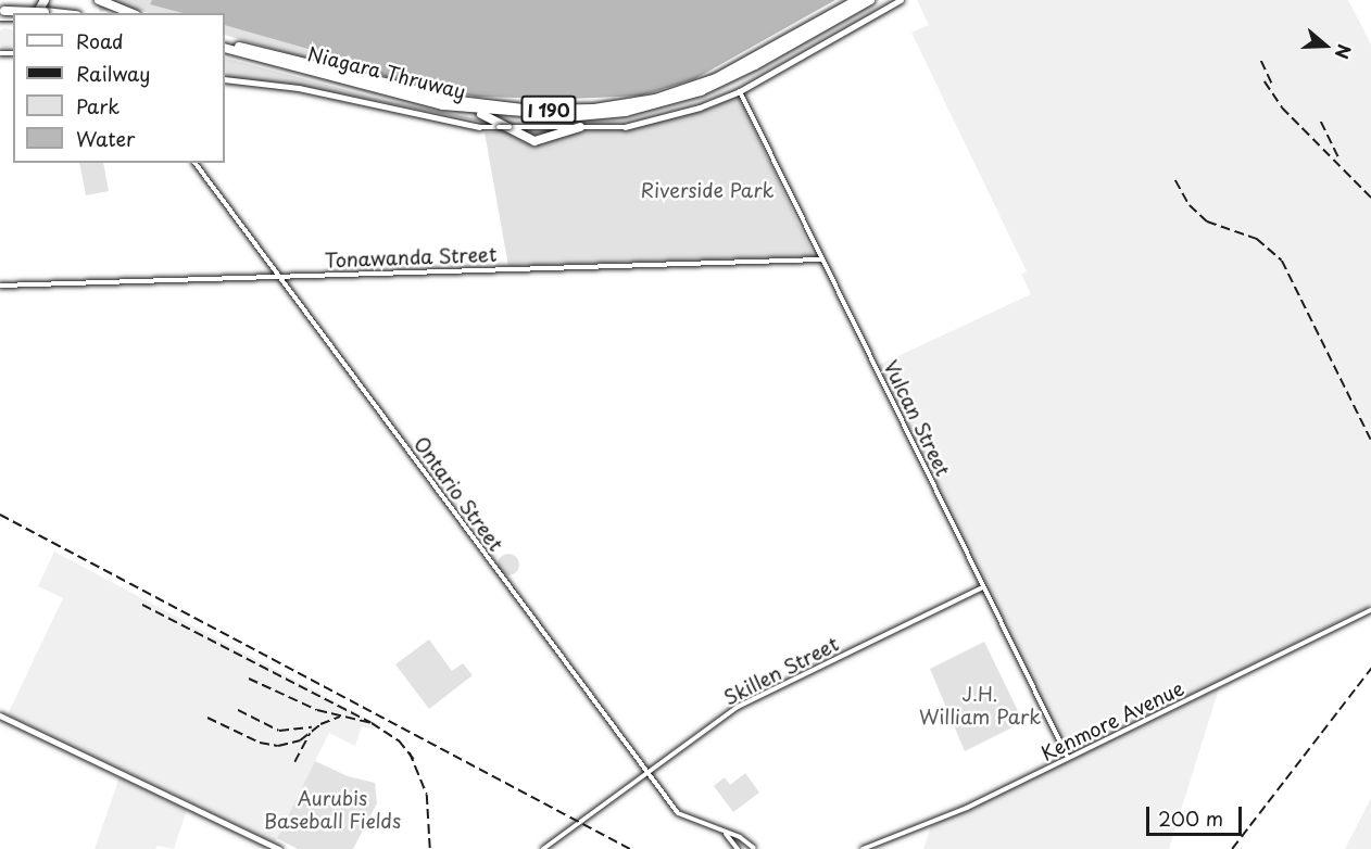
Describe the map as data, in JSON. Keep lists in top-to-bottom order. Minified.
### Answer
{"streets":{"highway":["Niagara Thruway","I 190"],"street":["Tonawanda Street","Vulcan Street","Ontario Street","Skillen Street","Kenmore Avenue"]},"crossings":[["Tonawanda Street","Vulcan Street"],["Tonawanda Street","Ontario Street"],["Vulcan Street","Skillen Street"],["Vulcan Street","Kenmore Avenue"],["Ontario Street","Skillen Street"]],"parks":["Riverside Park","J.H. William Park","Aurubis Baseball Fields"],"legend":["Road","Railway","Park","Water"],"scale_bar":"200 m","north":"right"}
